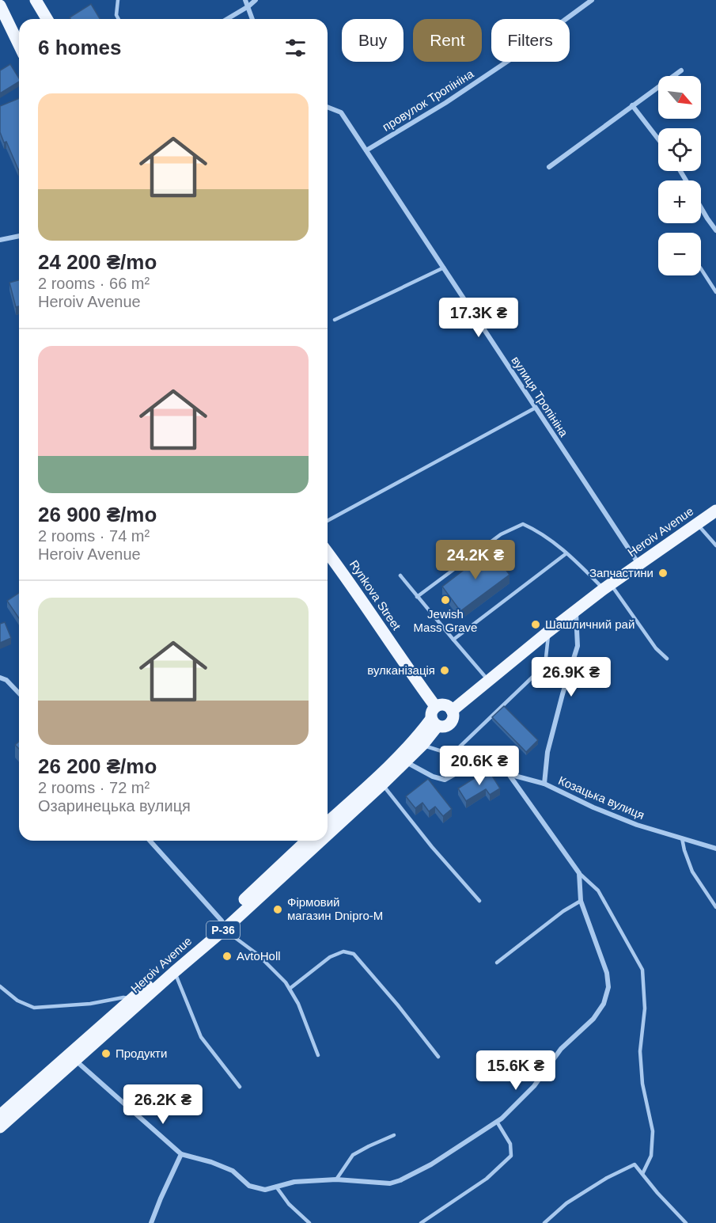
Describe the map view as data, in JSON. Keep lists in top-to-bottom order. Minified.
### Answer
{"streets":{"main road":["Heroiv Avenue","Rynkova Street","Р-36"],"street":["провулок Тропініна","вулиця Тропініна","Козацька вулиця"]},"crossings":[["провулок Тропініна","вулиця Тропініна"],["вулиця Тропініна","Heroiv Avenue"],["Heroiv Avenue","Rynkova Street"],["Heroiv Avenue","Козацька вулиця"],["Heroiv Avenue","Р-36"],["Rynkova Street","Р-36"]],"places":["Запчастини","Jewish Mass Grave","Шашличний рай","вулканізація","Фірмовий магазин Dnipro-M","AvtoHoll","Продукти"],"north":"bottom right","page":{"chip":["Buy","Rent","Filters"],"heading":"6 homes","map_buttons":["+","−"],"list":[{"name":"24 200 ₴/mo","note":"2 rooms · 66 m² · Heroiv Avenue"},{"name":"26 900 ₴/mo","note":"2 rooms · 74 m² · Heroiv Avenue"},{"name":"26 200 ₴/mo","note":"2 rooms · 72 m² · Озаринецька вулиця"}],"price":["17.3K ₴","24.2K ₴","26.9K ₴","20.6K ₴","15.6K ₴","26.2K ₴"]}}
